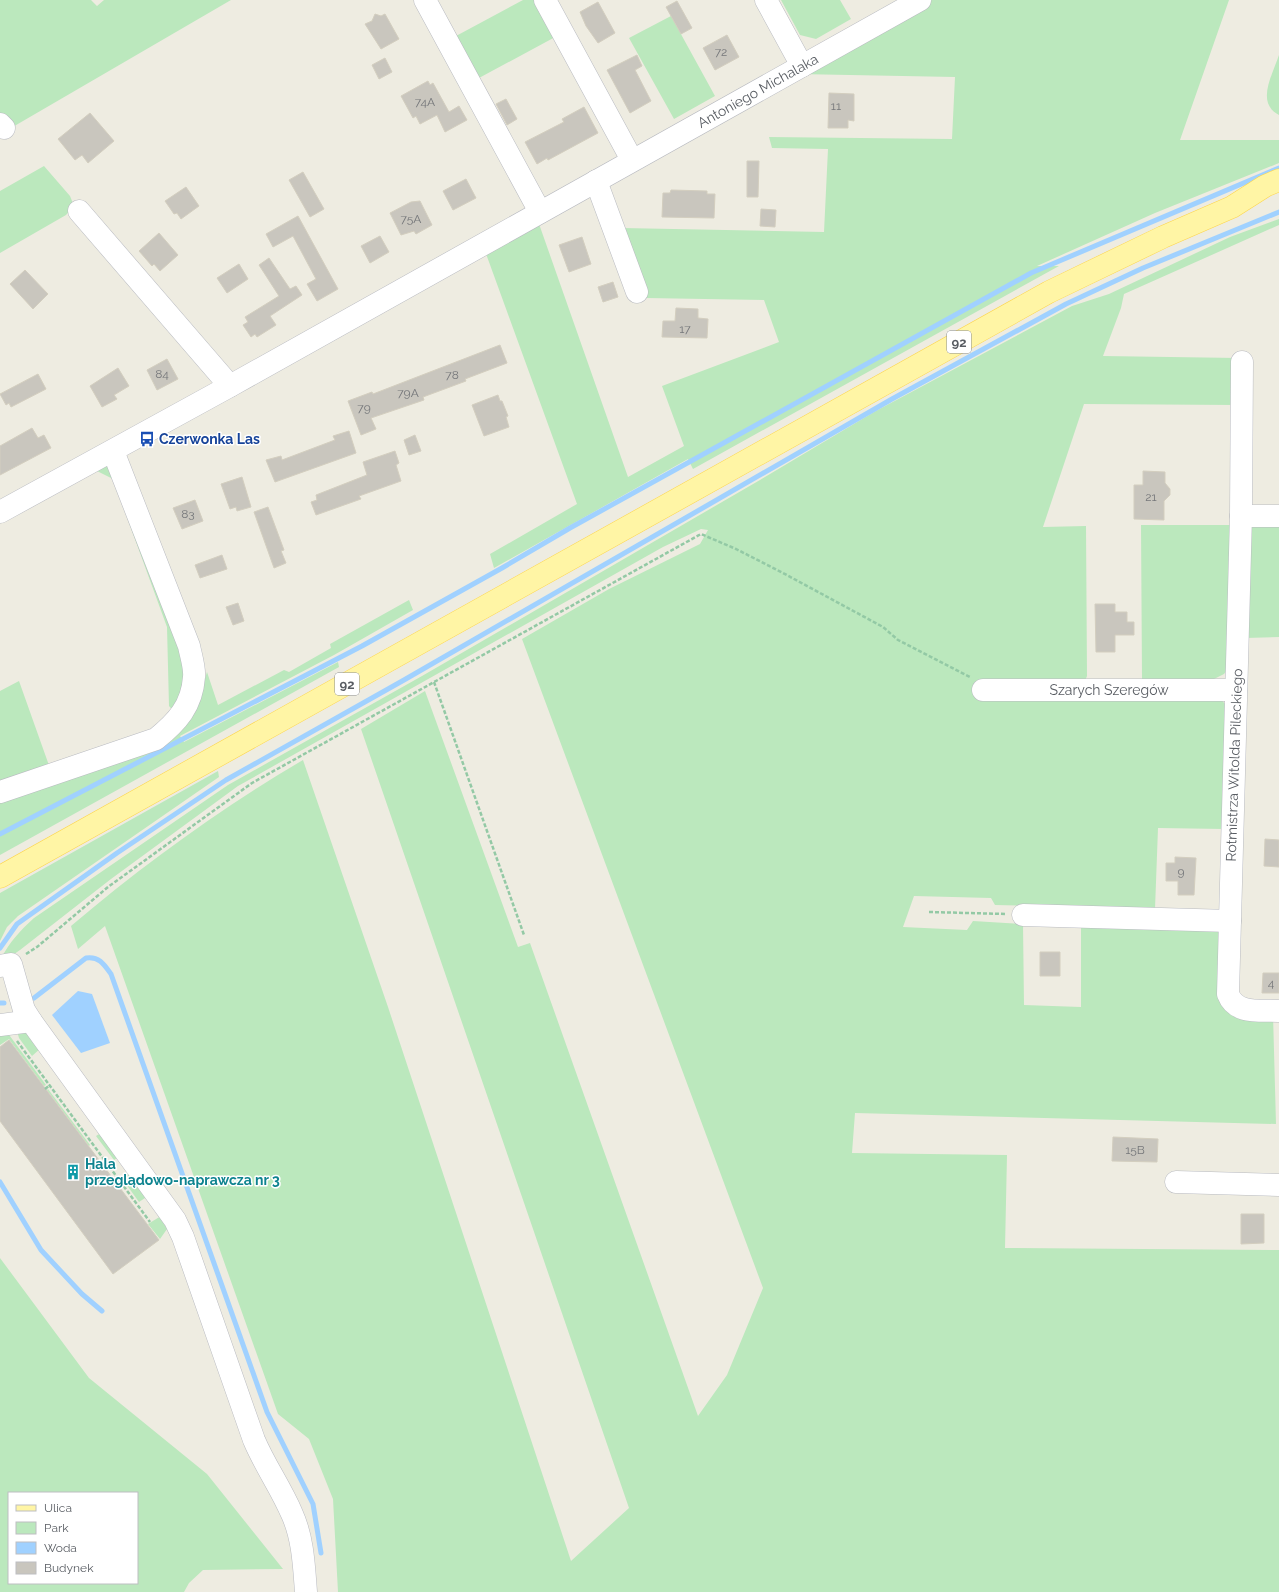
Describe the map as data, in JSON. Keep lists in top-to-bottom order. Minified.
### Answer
{"streets":{"main road":["92"],"street":["Antoniego Michalaka","Szarych Szeregów","Rotmistrza Witolda Pileckiego"]},"crossings":[["Szarych Szeregów","Rotmistrza Witolda Pileckiego"]],"places":{"bus stop":["Czerwonka Las"],"building":["Hala przeglądowo-naprawcza nr 3"]},"house_numbers":["72","74A","11","75A","17","84","78","79A","79","21","83","9","4","15B"],"legend":["Ulica","Park","Woda","Budynek"]}
